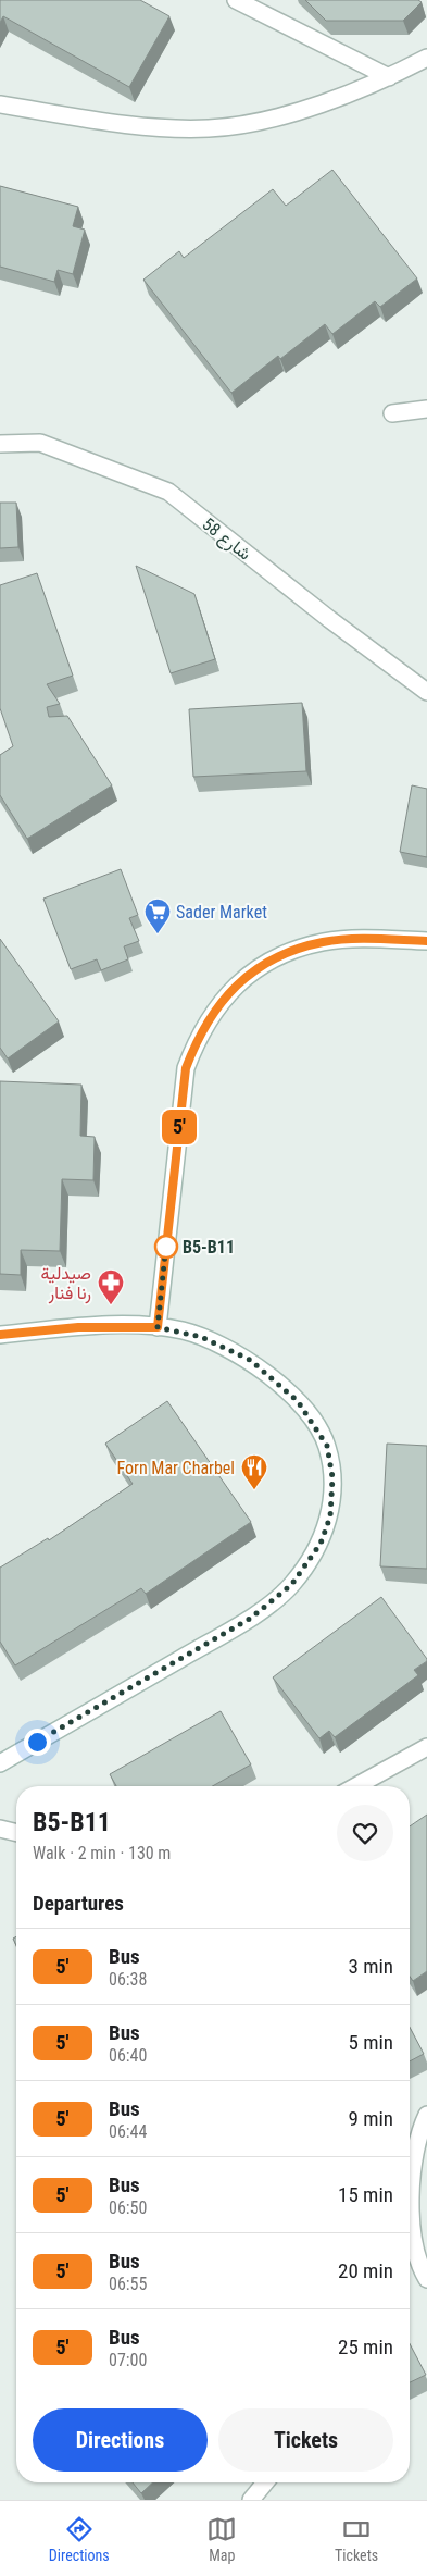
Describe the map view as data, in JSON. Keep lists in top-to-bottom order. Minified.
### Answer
{"streets":{"street":["شارع 58"]},"places":{"supermarket":["Sader Market"],"other":["B5-B11"],"pharmacy":["صيدلية رنا فنار"],"restaurant":["Forn Mar Charbel"]},"lines":["bus line 5'"],"page":{"on_map":"5'","heading":[["B5-B11","Walk · 2 min · 130 m"],"Departures"],"list":[{"mark":"5'","name":"Bus","note":"06:38","value":"3 min"},{"mark":"5'","name":"Bus","note":"06:40","value":"5 min"},{"mark":"5'","name":"Bus","note":"06:44","value":"9 min"},{"mark":"5'","name":"Bus","note":"06:50","value":"15 min"},{"mark":"5'","name":"Bus","note":"06:55","value":"20 min"},{"mark":"5'","name":"Bus","note":"07:00","value":"25 min"}],"buttons":["Directions","Tickets"],"tabs":["Directions","Map","Tickets"]}}
